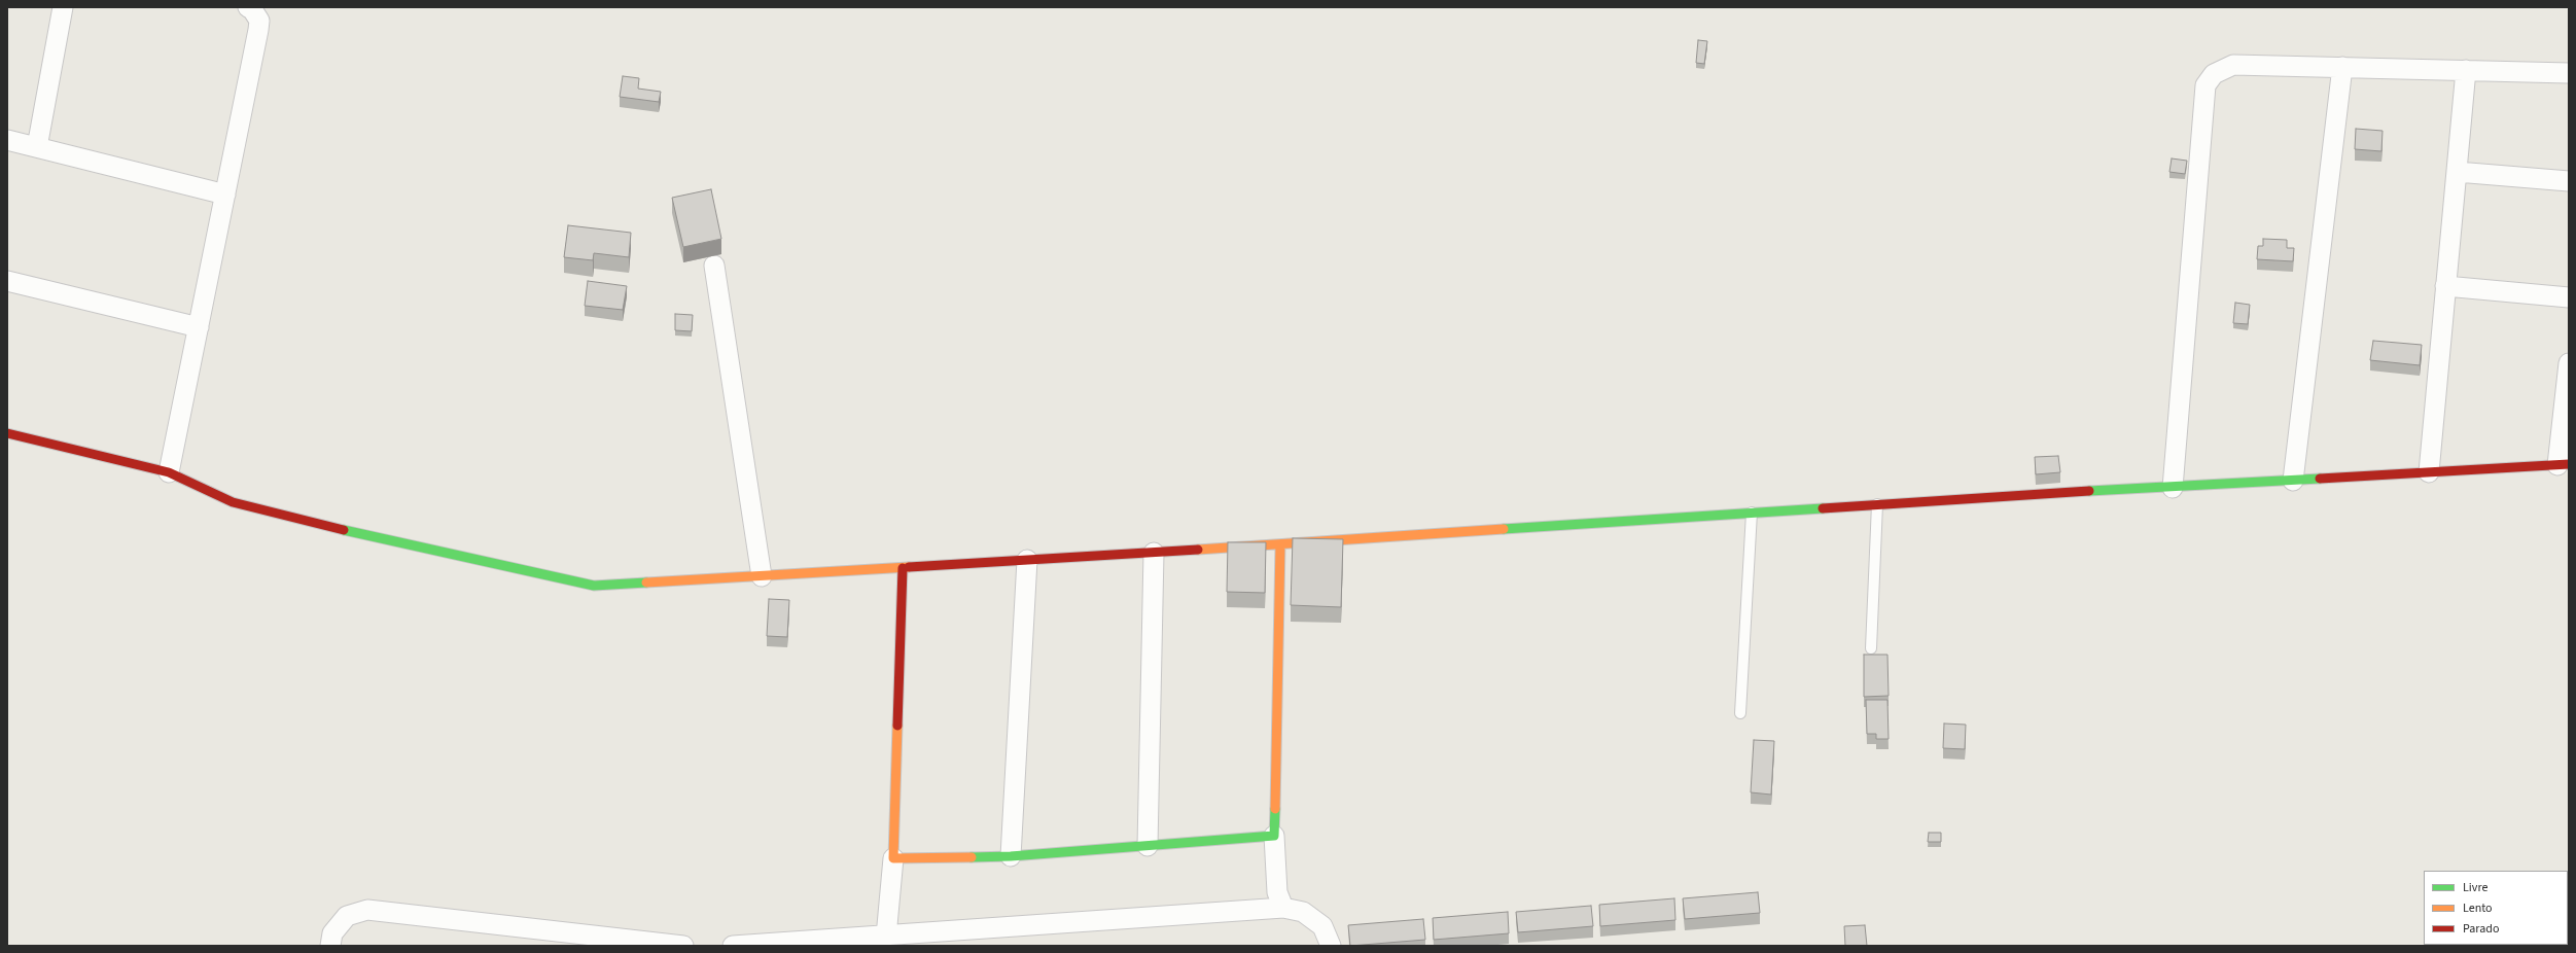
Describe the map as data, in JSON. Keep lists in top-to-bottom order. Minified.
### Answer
{"legend":["Livre","Lento","Parado"]}
